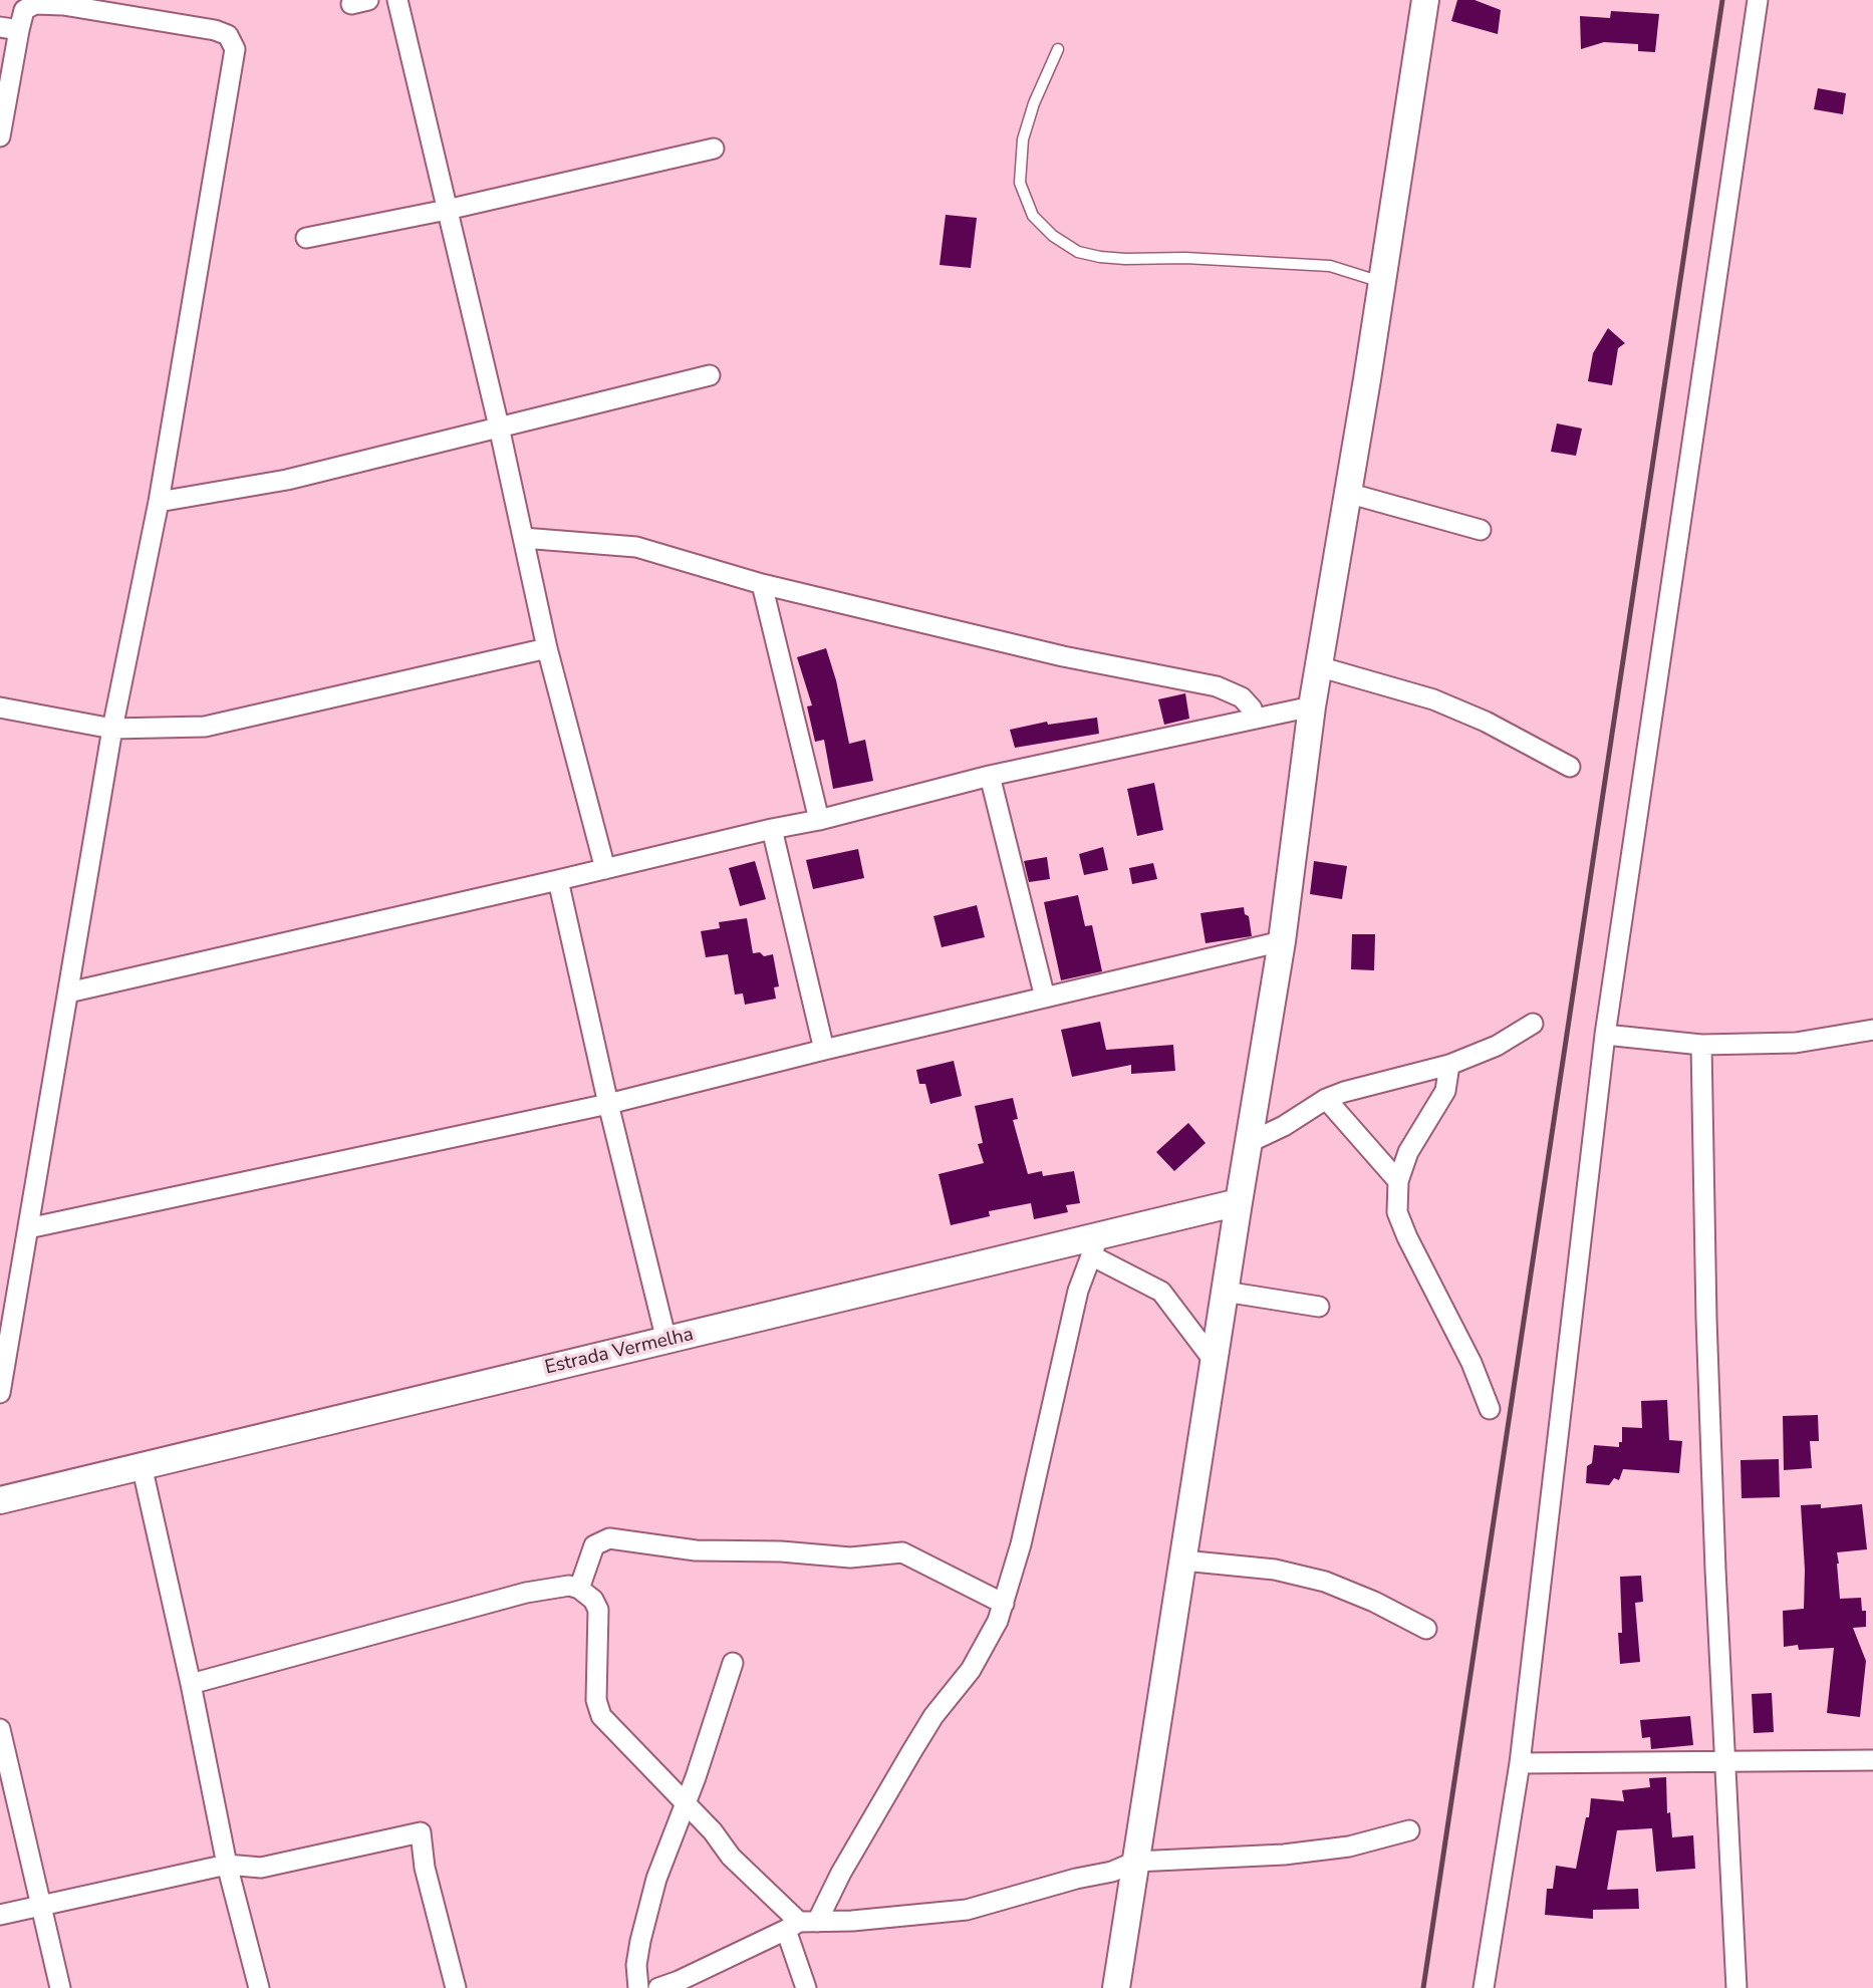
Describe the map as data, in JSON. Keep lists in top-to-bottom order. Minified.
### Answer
{"streets":{"street":["Estrada Vermelha"]}}
